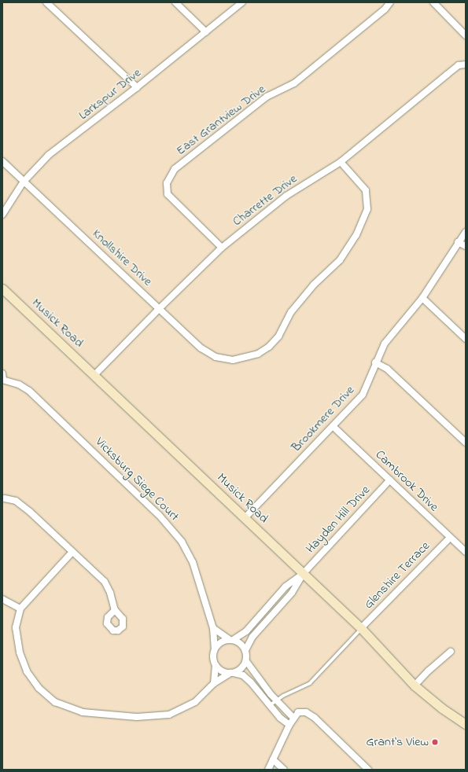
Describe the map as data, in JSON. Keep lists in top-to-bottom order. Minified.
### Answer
{"streets":{"street":["Larkspur Drive","East Grantview Drive","Charrette Drive","Knollshire Drive","Musick Road","Brookmere Drive","Vicksburg Siege Court","Cambrook Drive","Hayden Hill Drive","Glenshire Terrace"]},"crossings":[["Larkspur Drive","Knollshire Drive"],["East Grantview Drive","Charrette Drive"],["Charrette Drive","Knollshire Drive"],["Charrette Drive","Musick Road"],["Musick Road","Brookmere Drive"],["Musick Road","Hayden Hill Drive"],["Musick Road","Glenshire Terrace"],["Brookmere Drive","Cambrook Drive"],["Cambrook Drive","Hayden Hill Drive"],["Cambrook Drive","Glenshire Terrace"]],"places":["Grant's View"]}
